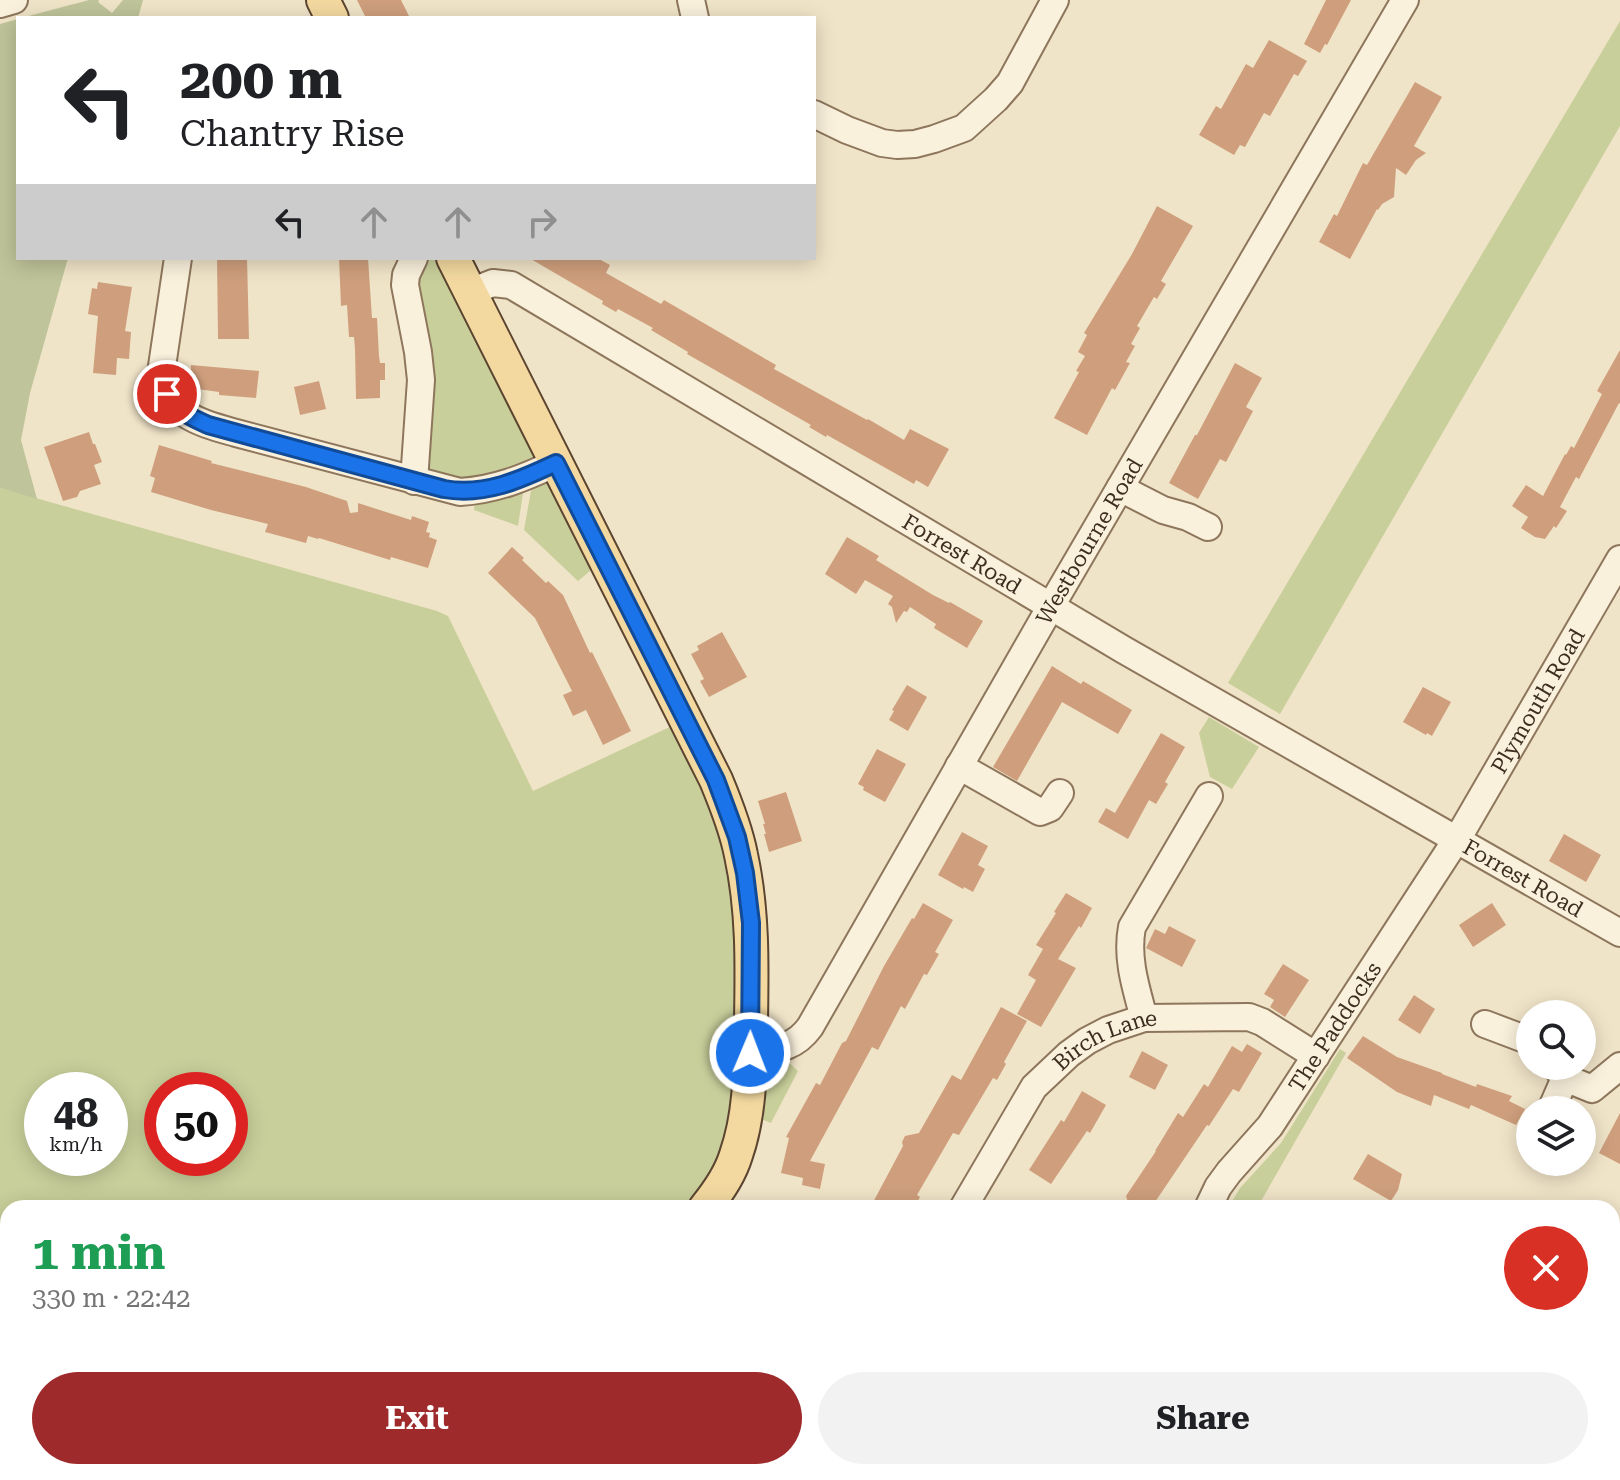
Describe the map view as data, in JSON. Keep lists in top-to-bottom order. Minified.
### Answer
{"streets":{"street":["Westbourne Road","Forrest Road","Plymouth Road","The Paddocks","Birch Lane"]},"crossings":[["Westbourne Road","Forrest Road"],["Forrest Road","Plymouth Road"],["Forrest Road","The Paddocks"],["Plymouth Road","The Paddocks"],["The Paddocks","Birch Lane"]],"page":{"turn":["200 m","Chantry Rise"],"speed":"48 km/h","limit":"50","heading":["1 min","330 m · 22:42"],"buttons":["Exit","Share"]}}
